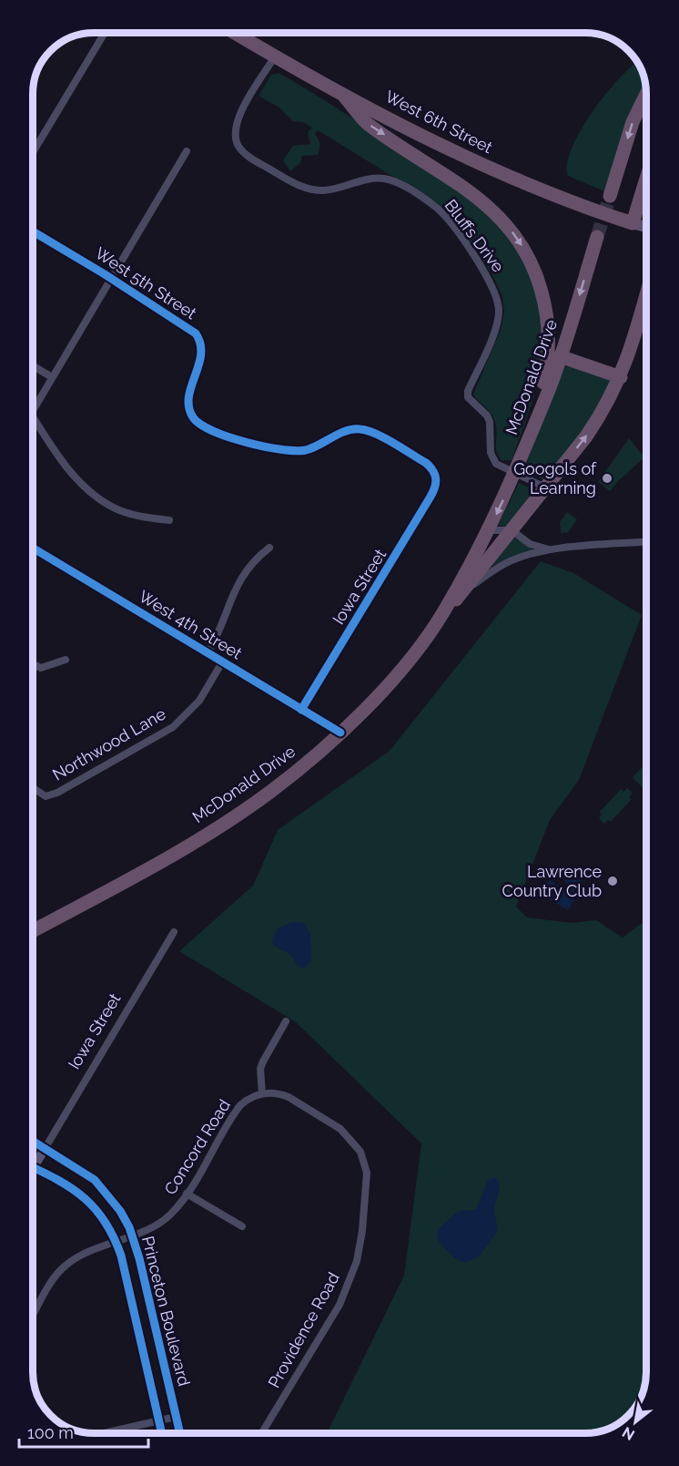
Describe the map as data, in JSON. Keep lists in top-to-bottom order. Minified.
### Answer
{"streets":{"highway":["West 6th Street","McDonald Drive"],"street":["Bluffs Drive","West 5th Street","Iowa Street","West 4th Street","Northwood Lane","Concord Road","Princeton Boulevard","Providence Road"]},"crossings":[["West 6th Street","Bluffs Drive"],["Bluffs Drive","McDonald Drive"],["West 5th Street","Iowa Street"],["McDonald Drive","West 4th Street"],["Iowa Street","West 4th Street"],["Iowa Street","Princeton Boulevard"],["West 4th Street","Northwood Lane"],["Concord Road","Princeton Boulevard"],["Concord Road","Providence Road"]],"places":["Googols of Learning","Lawrence Country Club"],"scale_bar":"100 m","north":"bottom left"}
